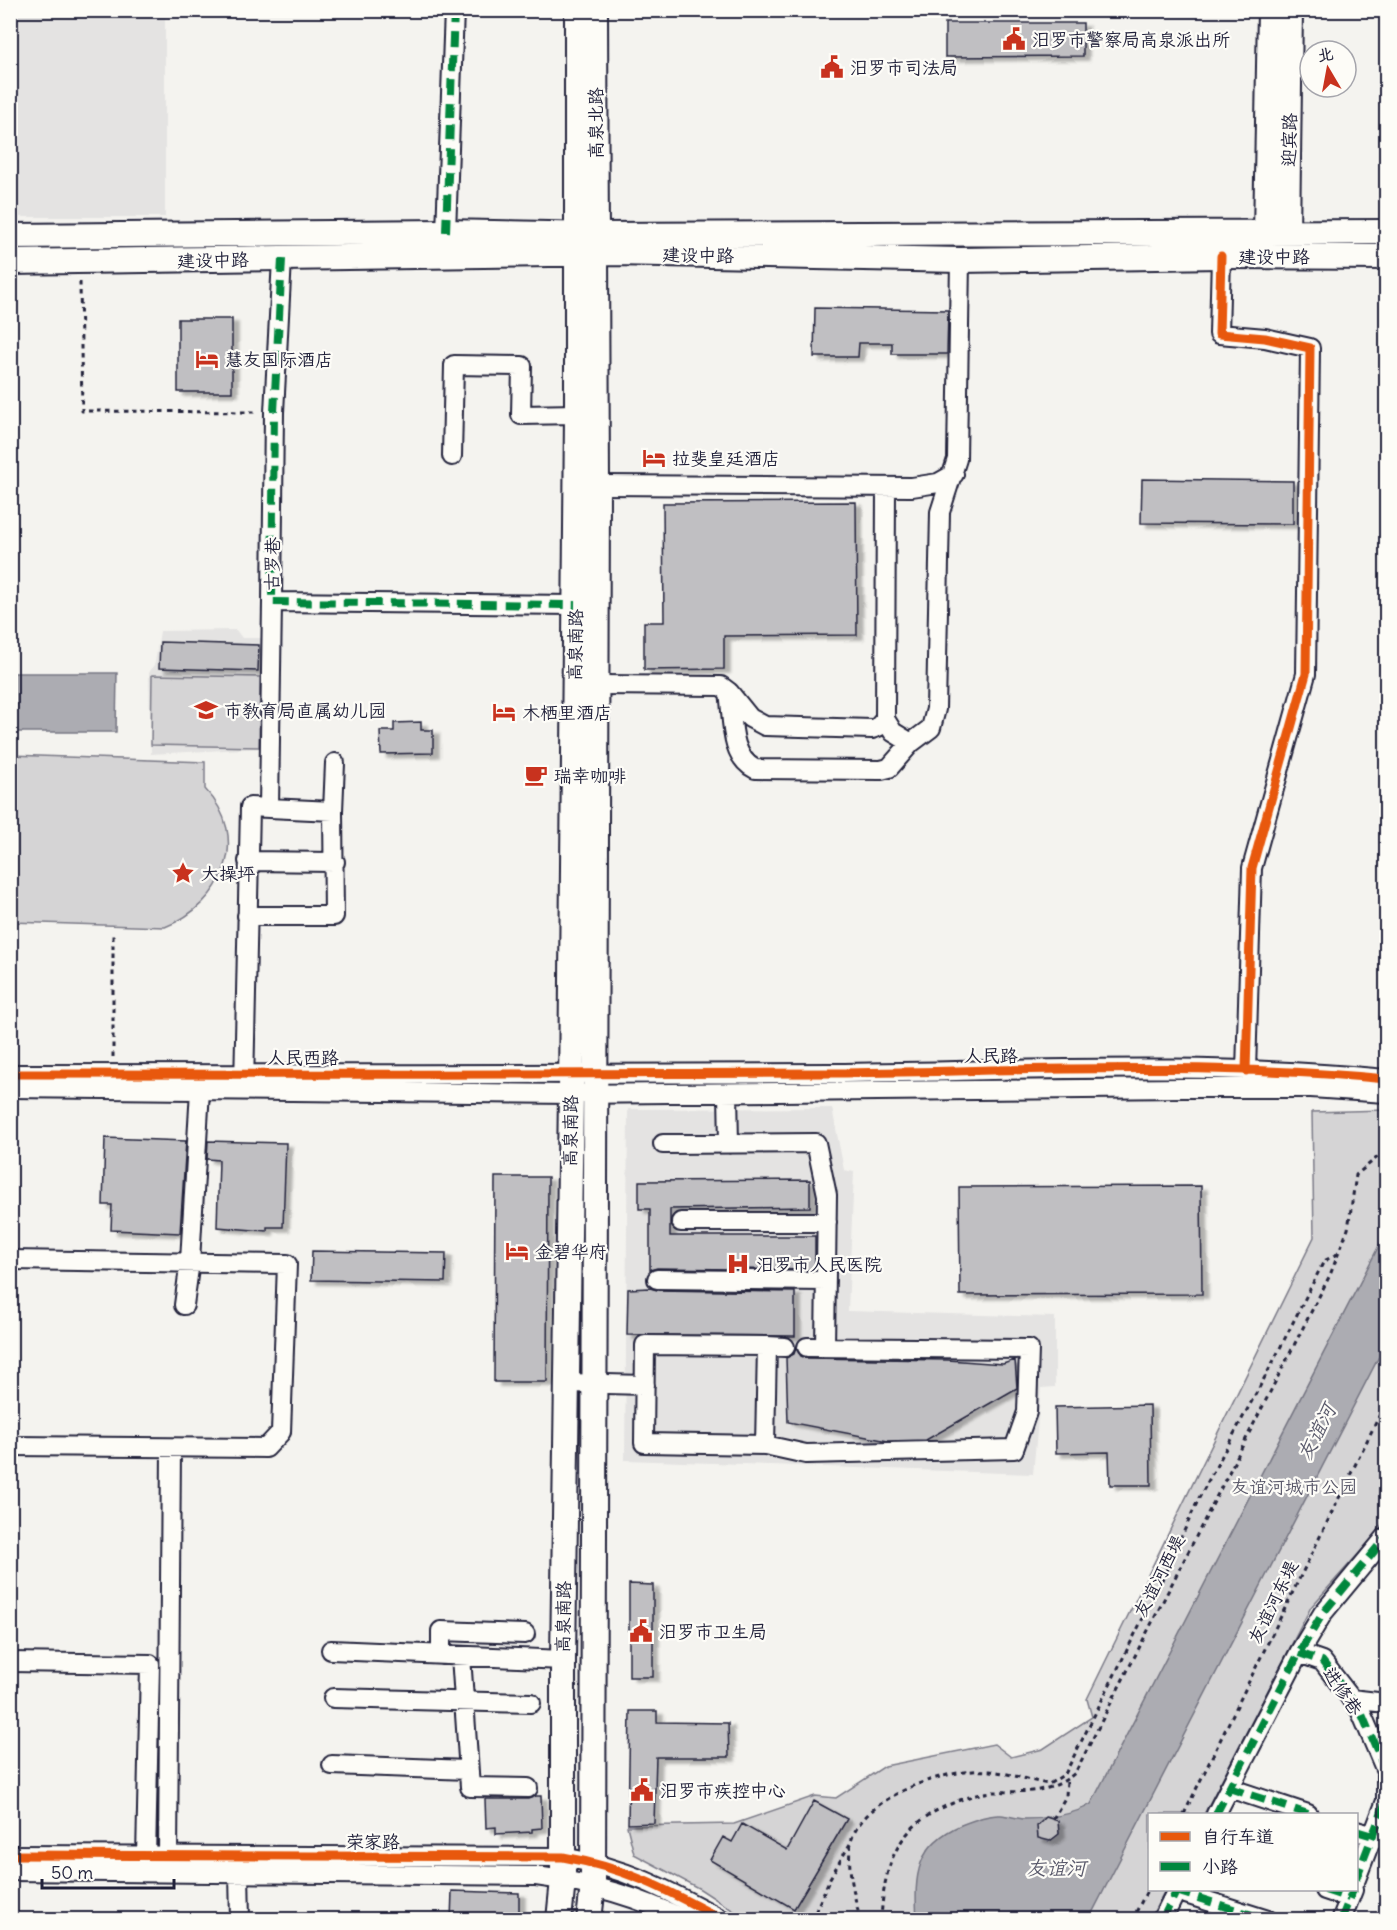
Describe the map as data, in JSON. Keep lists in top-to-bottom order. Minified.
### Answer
{"streets":{"main road":["高泉北路","迎宾路","建设中路","高泉南路"],"street":["古罗巷","人民路","人民西路","进修巷","荣家路"],"path":["友谊河西堤","友谊河东堤"]},"crossings":[["高泉北路","建设中路"],["高泉北路","高泉南路"],["迎宾路","建设中路"],["建设中路","古罗巷"],["建设中路","高泉南路"],["古罗巷","高泉南路"],["高泉南路","人民路"],["高泉南路","人民西路"],["高泉南路","荣家路"],["人民路","人民西路"]],"water":["友谊河"],"parks":["友谊河城市公园"],"places":{"public building":["汨罗市警察局高泉派出所","汨罗市司法局","汨罗市卫生局","汨罗市疾控中心"],"hotel":["慧友国际酒店","拉斐皇廷酒店","木栖里酒店","金碧华府"],"school or university":["市教育局直属幼儿园"],"cafe":["瑞幸咖啡"],"place":["大操坪"],"hospital":["汨罗市人民医院"]},"legend":["自行车道","小路"],"scale_bar":"50 m","north":"top"}
